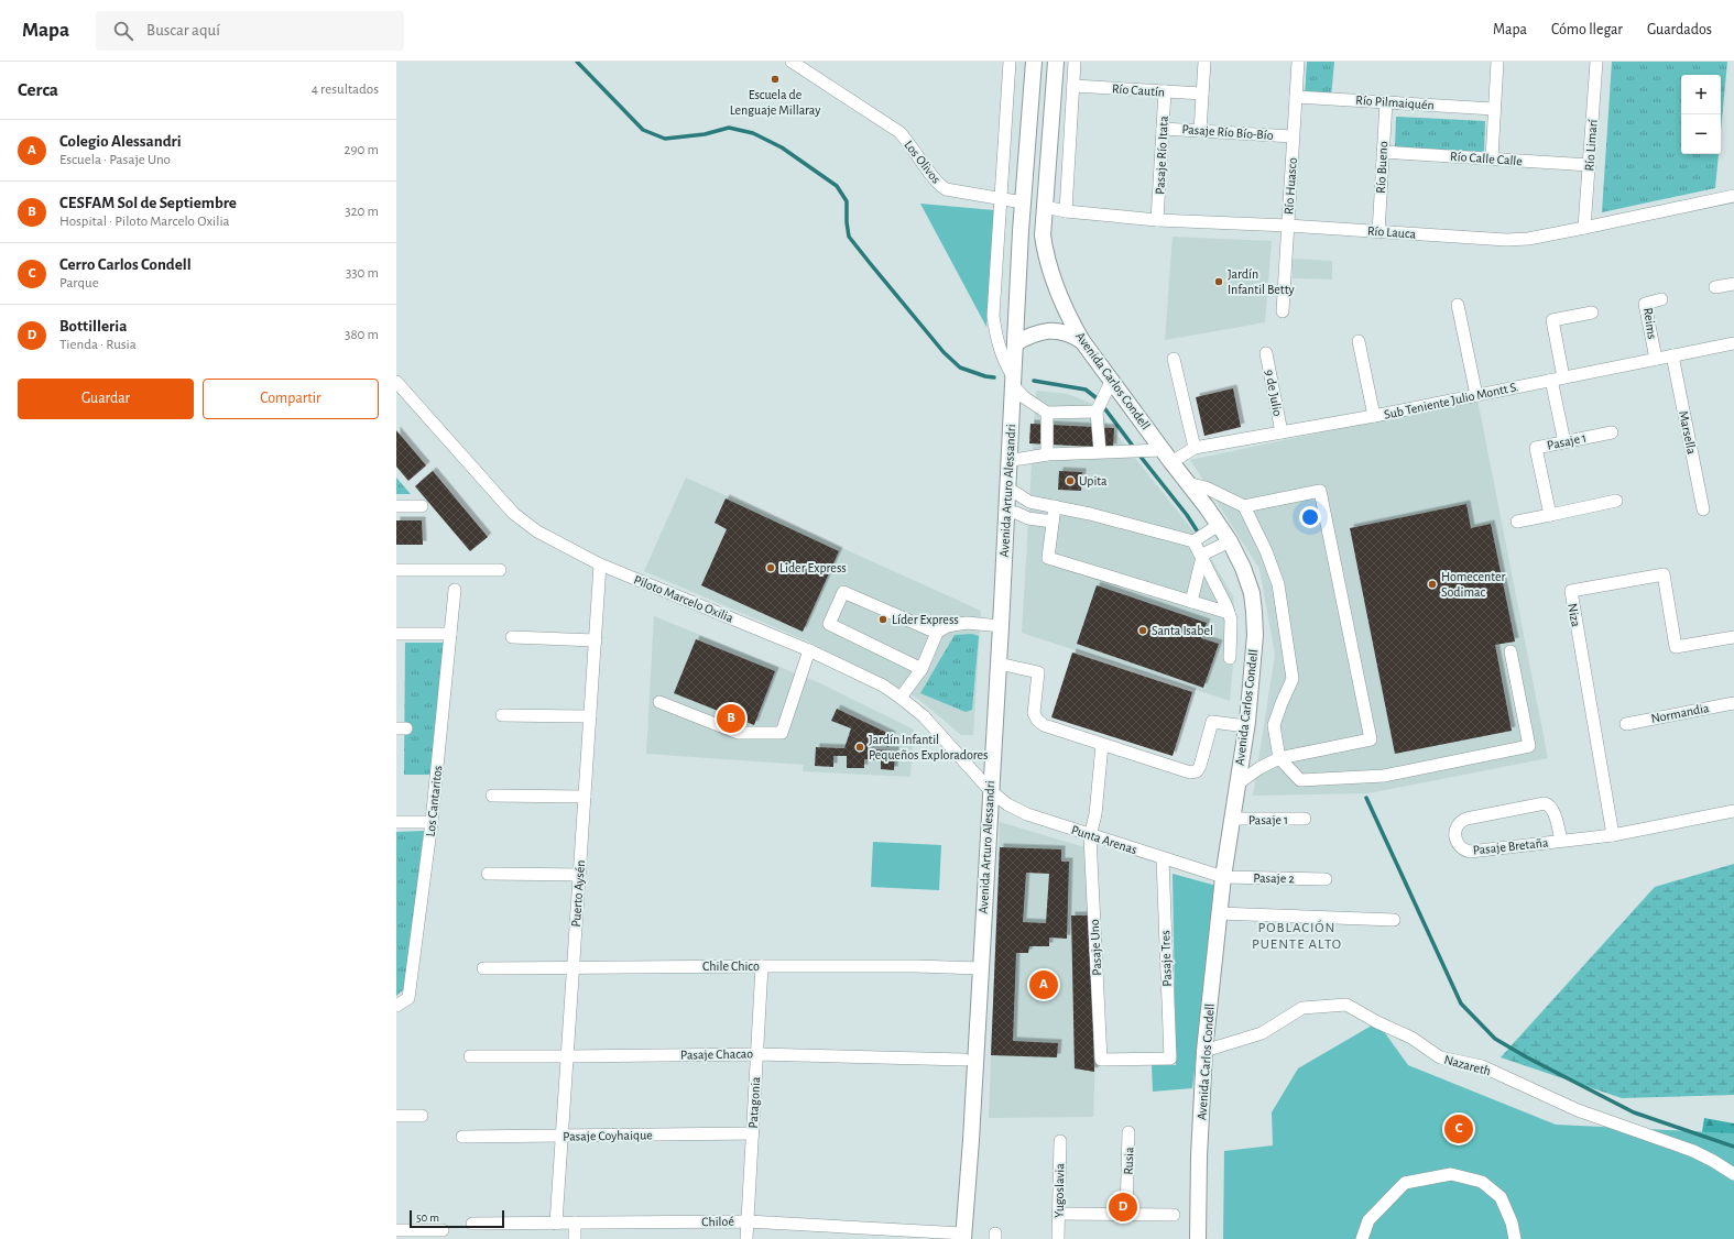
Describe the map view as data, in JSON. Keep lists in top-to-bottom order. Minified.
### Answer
{"streets":{"main road":["Avenida Carlos Condell","Avenida Arturo Alessandri"],"street":["Río Cautín","Río Pilmaiquén","Pasaje Río Bío-Bío","Río Limarí","Pasaje Río Itata","Río Calle Calle","Los Olivos","Río Bueno","Río Huasco","Río Lauca","Reims","9 de Julio","Sub Teniente Julio Montt S.","Marsella","Pasaje 1","Piloto Marcelo Oxilia","Niza","Normandia","Los Cantaritos","Punta Arenas","Pasaje Bretaña","Pasaje 2","Puerto Aysén","Pasaje Uno","Pasaje Tres","Chile Chico","Pasaje Chacao","Nazareth","Patagonia","Pasaje Coyhaique","Rusia","Yugoslavia","Chiloé"]},"crossings":[["Río Cautín","Pasaje Río Itata"],["Río Pilmaiquén","Río Bueno"],["Río Pilmaiquén","Río Huasco"],["Pasaje Río Bío-Bío","Pasaje Río Itata"],["Pasaje Río Bío-Bío","Río Huasco"],["Río Limarí","Río Calle Calle"],["Río Limarí","Río Lauca"],["Pasaje Río Itata","Río Lauca"],["Río Calle Calle","Río Bueno"],["Los Olivos","Avenida Arturo Alessandri"],["Río Bueno","Río Lauca"],["Río Huasco","Río Lauca"],["Reims","Sub Teniente Julio Montt S."],["Avenida Carlos Condell","Sub Teniente Julio Montt S."],["Avenida Carlos Condell","Pasaje 1"],["Avenida Carlos Condell","Avenida Arturo Alessandri"],["Avenida Carlos Condell","Punta Arenas"],["Avenida Carlos Condell","Pasaje 2"],["Avenida Carlos Condell","Nazareth"],["9 de Julio","Sub Teniente Julio Montt S."],["Sub Teniente Julio Montt S.","Marsella"],["Avenida Arturo Alessandri","Piloto Marcelo Oxilia"],["Avenida Arturo Alessandri","Punta Arenas"],["Avenida Arturo Alessandri","Chile Chico"],["Avenida Arturo Alessandri","Chiloé"],["Piloto Marcelo Oxilia","Punta Arenas"],["Piloto Marcelo Oxilia","Puerto Aysén"],["Niza","Pasaje Bretaña"],["Punta Arenas","Pasaje 2"],["Punta Arenas","Pasaje Uno"],["Punta Arenas","Pasaje Tres"],["Puerto Aysén","Chile Chico"],["Puerto Aysén","Pasaje Chacao"],["Puerto Aysén","Pasaje Coyhaique"],["Puerto Aysén","Chiloé"],["Pasaje Uno","Pasaje Tres"],["Chile Chico","Patagonia"],["Pasaje Chacao","Patagonia"],["Patagonia","Pasaje Coyhaique"],["Patagonia","Chiloé"]],"districts":["POBLACIÓN PUENTE ALTO"],"places":["Escuela de Lenguaje Millaray","Jardín Infantil Betty","Upita","Lider Express","Homecenter Sodimac","Líder Express","Santa Isabel","Jardín Infantil Pequeños Exploradores"],"scale_bar":"50 m","page":{"header":"Mapa","search":"Buscar aquí","nav":["Mapa","Cómo llegar","Guardados"],"heading":["Cerca","4 resultados"],"map_buttons":["+","−"],"list":[{"mark":"A","name":"Colegio Alessandri","note":"Escuela · Pasaje Uno","value":"290 m"},{"mark":"B","name":"CESFAM Sol de Septiembre","note":"Hospital · Piloto Marcelo Oxilia","value":"320 m"},{"mark":"C","name":"Cerro Carlos Condell","note":"Parque","value":"330 m"},{"mark":"D","name":"Bottilleria","note":"Tienda · Rusia","value":"380 m"}],"buttons":["Guardar","Compartir"],"pins":["B","A","C","D"],"scale":"50 m"}}
